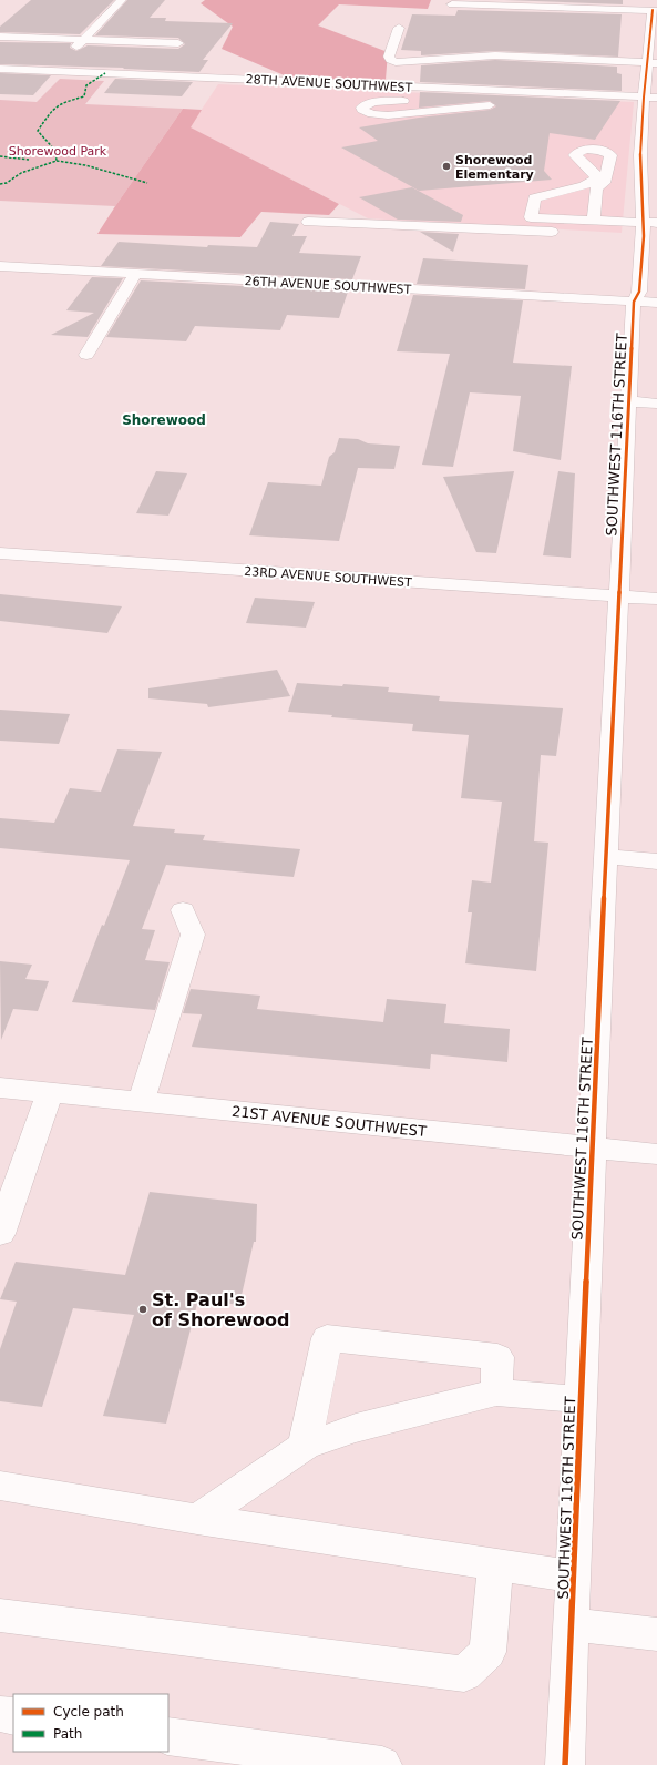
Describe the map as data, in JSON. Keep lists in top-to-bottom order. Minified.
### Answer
{"streets":{"street":["28TH AVENUE SOUTHWEST","26TH AVENUE SOUTHWEST","SOUTHWEST 116TH STREET","23RD AVENUE SOUTHWEST","21ST AVENUE SOUTHWEST"]},"crossings":[["28TH AVENUE SOUTHWEST","SOUTHWEST 116TH STREET"],["26TH AVENUE SOUTHWEST","SOUTHWEST 116TH STREET"],["SOUTHWEST 116TH STREET","23RD AVENUE SOUTHWEST"],["SOUTHWEST 116TH STREET","21ST AVENUE SOUTHWEST"]],"districts":["Shorewood"],"parks":["Shorewood Park"],"places":["Shorewood Elementary","St. Paul's of Shorewood"],"legend":["Cycle path","Path"]}
